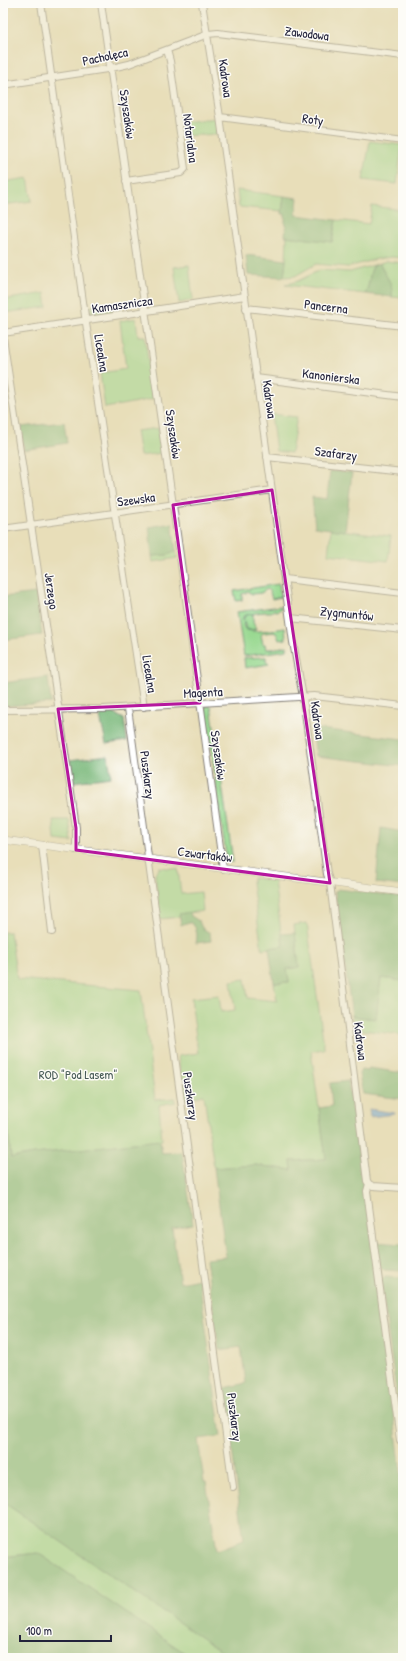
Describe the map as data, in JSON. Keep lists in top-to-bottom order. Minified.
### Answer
{"streets":{"street":["Zawodowa","Pacholęca","Kadrowa","Szyszaków","Roty","Notarialna","Kamasznicza","Pancerna","Licealna","Kanonierska","Szafarzy","Szewska","Jerzego","Zygmuntów","Magenta","Puszkarzy","Czwartaków"]},"crossings":[["Zawodowa","Pacholęca"],["Zawodowa","Kadrowa"],["Pacholęca","Kadrowa"],["Pacholęca","Szyszaków"],["Pacholęca","Notarialna"],["Pacholęca","Licealna"],["Kadrowa","Roty"],["Kadrowa","Kamasznicza"],["Kadrowa","Pancerna"],["Kadrowa","Kanonierska"],["Kadrowa","Szafarzy"],["Kadrowa","Szewska"],["Kadrowa","Zygmuntów"],["Kadrowa","Magenta"],["Kadrowa","Czwartaków"],["Szyszaków","Notarialna"],["Szyszaków","Kamasznicza"],["Szyszaków","Szewska"],["Szyszaków","Magenta"],["Szyszaków","Czwartaków"],["Kamasznicza","Licealna"],["Licealna","Szewska"],["Licealna","Magenta"],["Szewska","Jerzego"],["Jerzego","Magenta"],["Jerzego","Czwartaków"],["Magenta","Puszkarzy"],["Puszkarzy","Czwartaków"]],"parks":["ROD \"Pod Lasem\""],"scale_bar":"100 m"}
